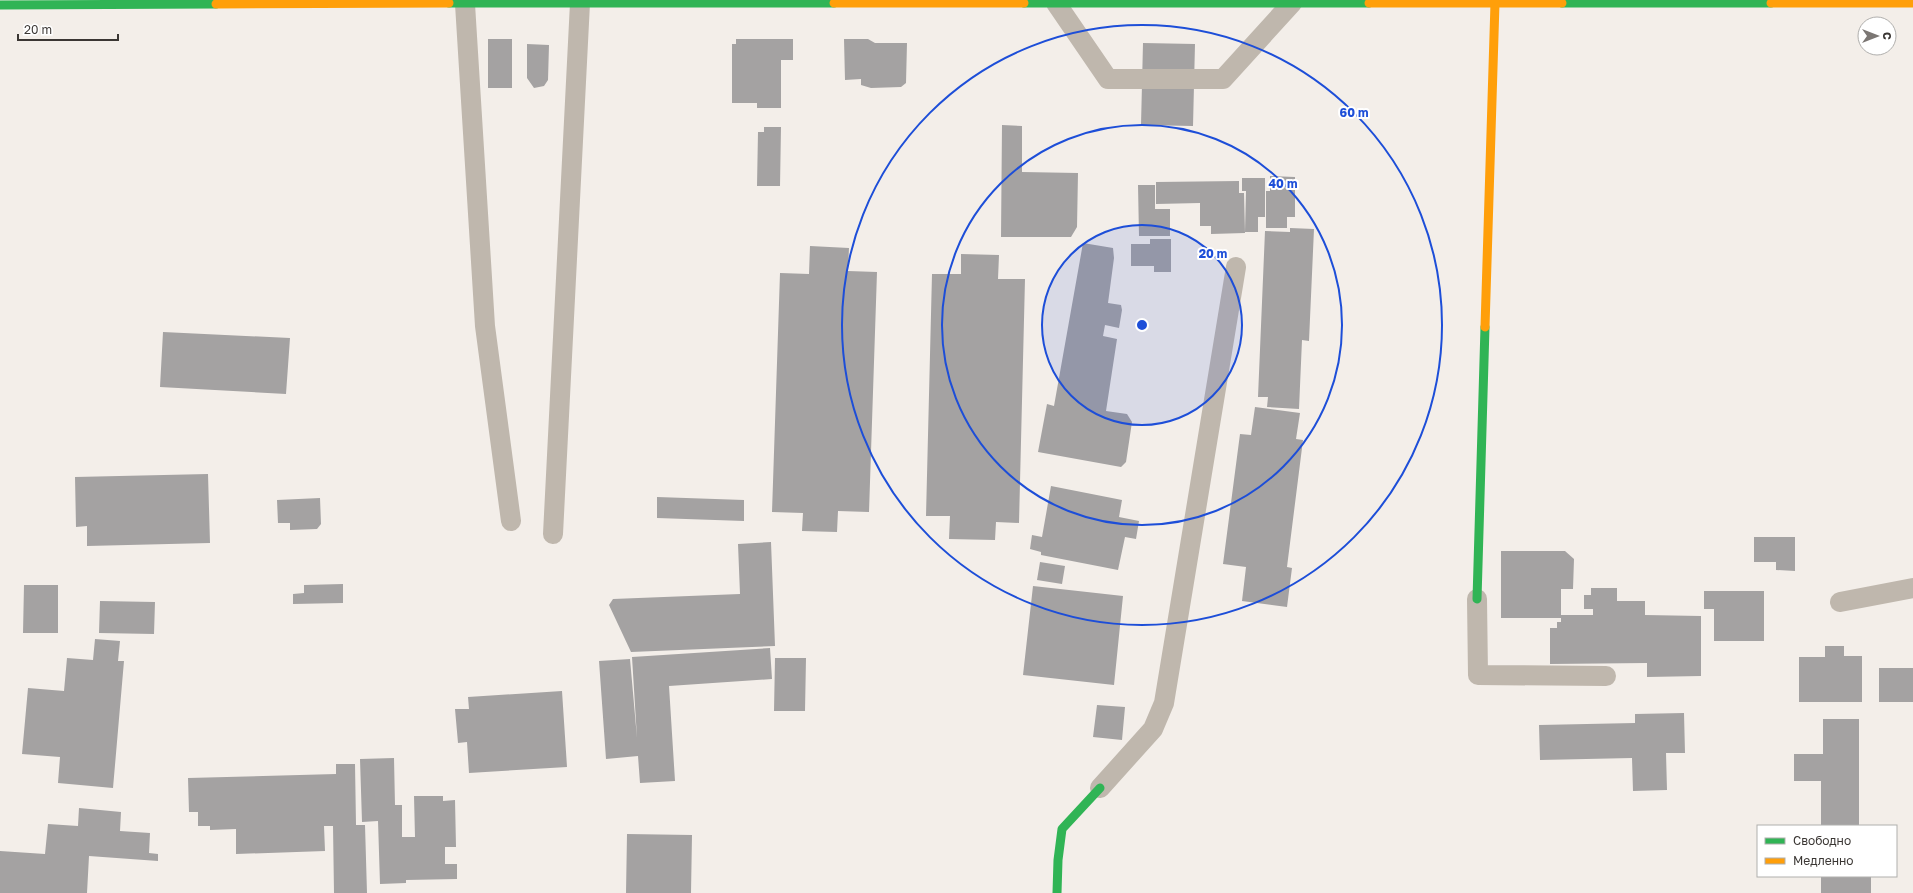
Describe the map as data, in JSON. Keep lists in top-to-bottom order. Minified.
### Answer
{"legend":["Свободно","Медленно"],"scale_bar":"20 m","north":"right","rings":["60 m","40 m","20 m"]}
